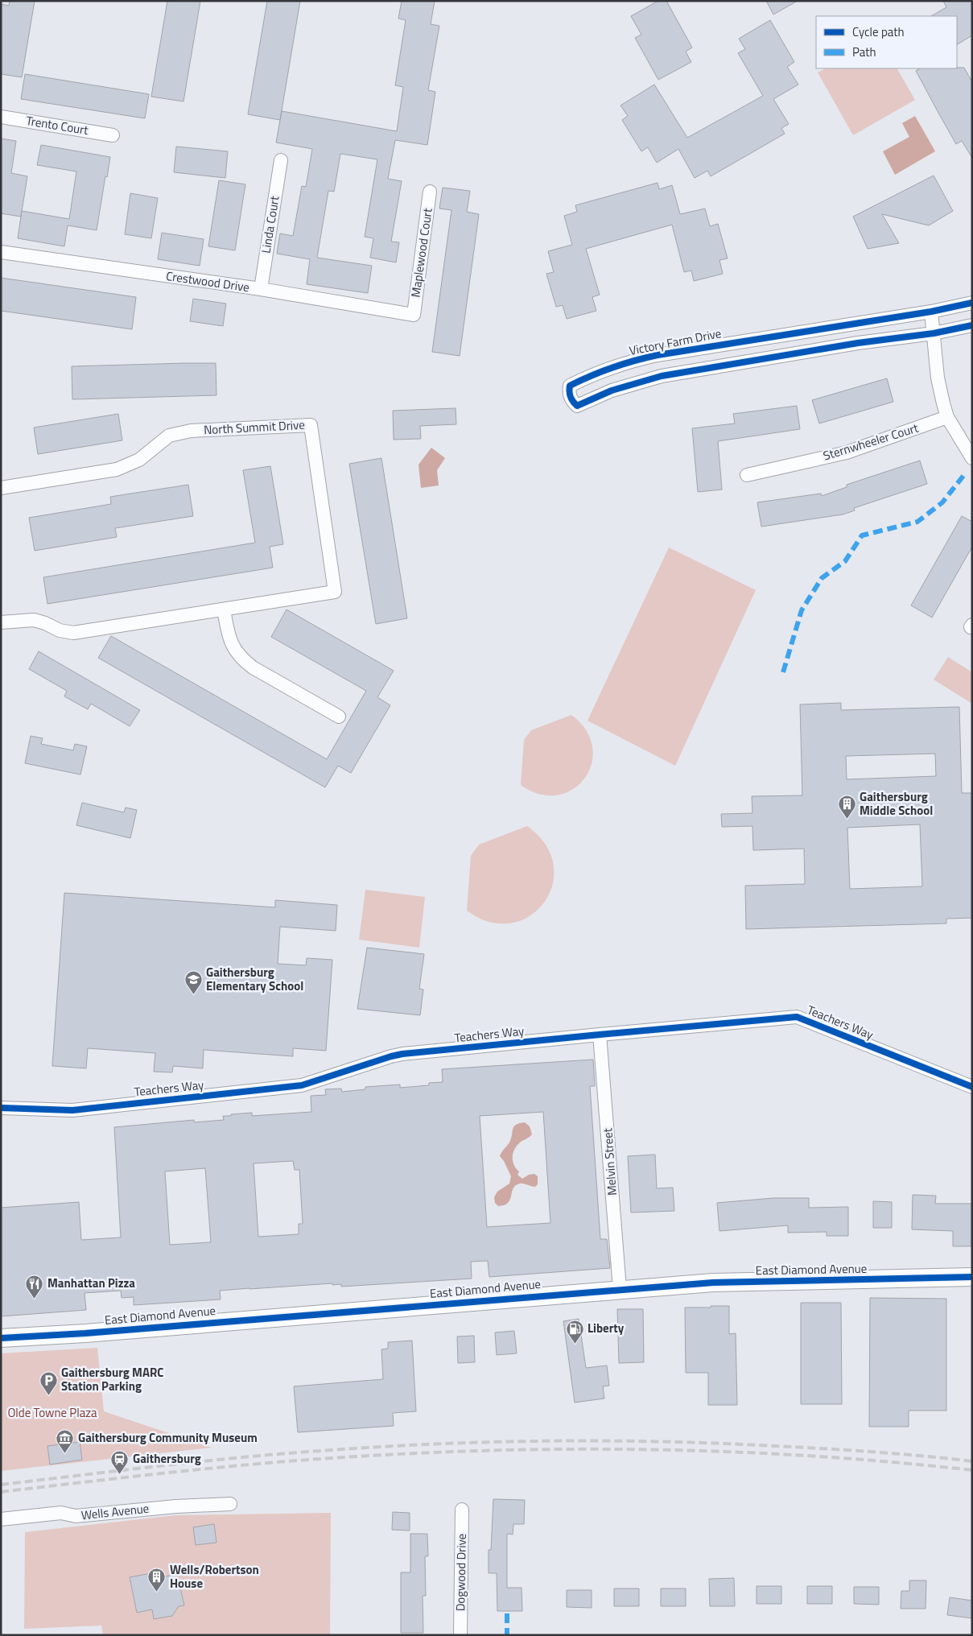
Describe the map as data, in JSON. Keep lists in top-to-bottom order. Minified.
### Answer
{"streets":{"street":["Trento Court","Linda Court","Maplewood Court","Crestwood Drive","Victory Farm Drive","North Summit Drive","Sternwheeler Court","Teachers Way","Melvin Street","East Diamond Avenue","Wells Avenue","Dogwood Drive"]},"crossings":[["Linda Court","Crestwood Drive"],["Maplewood Court","Crestwood Drive"],["Teachers Way","Melvin Street"],["Melvin Street","East Diamond Avenue"]],"parks":["Olde Towne Plaza"],"places":{"building":["Gaithersburg Middle School","Wells/Robertson House"],"school or university":["Gaithersburg Elementary School"],"restaurant":["Manhattan Pizza"],"fuel station":["Liberty"],"parking":["Gaithersburg MARC Station Parking"],"museum":["Gaithersburg Community Museum"],"station":["Gaithersburg"]},"legend":["Cycle path","Path"]}
